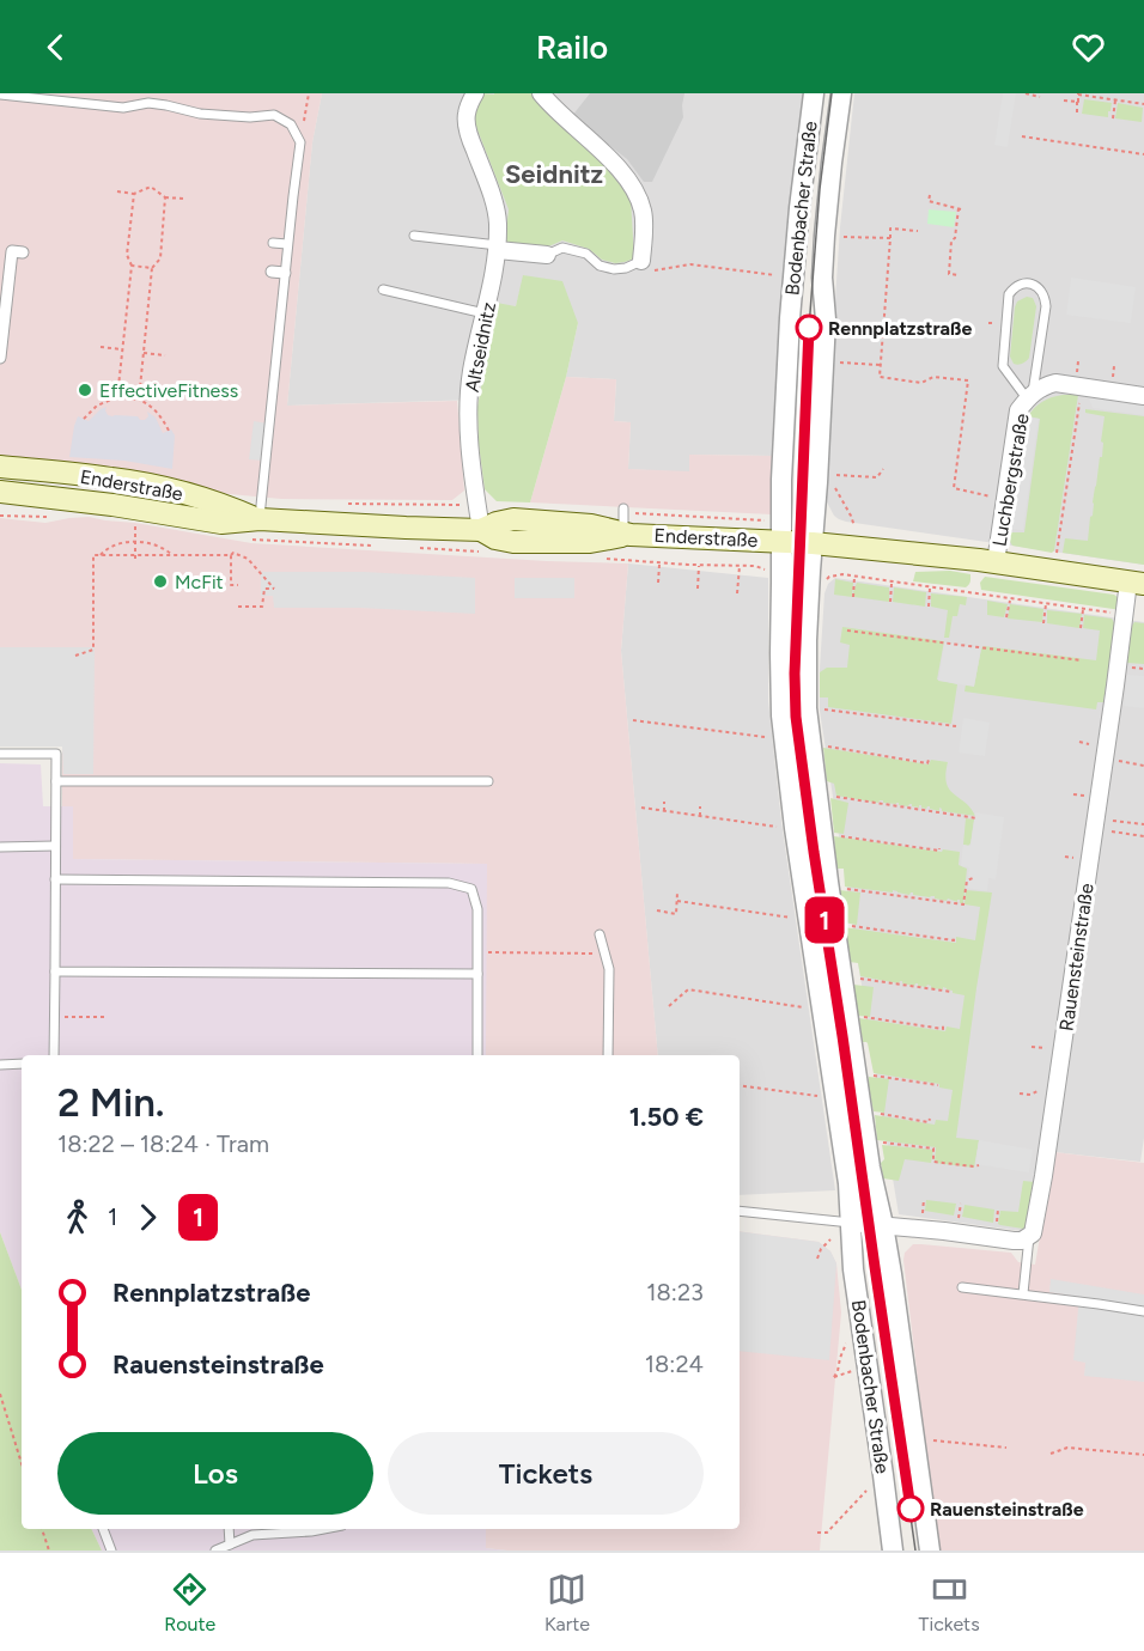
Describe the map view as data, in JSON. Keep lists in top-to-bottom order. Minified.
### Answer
{"streets":{"main road":["Enderstraße"],"street":["Bodenbacher Straße","Altseidnitz","Luchbergstraße","Rauensteinstraße"]},"crossings":[["Bodenbacher Straße","Enderstraße"],["Altseidnitz","Enderstraße"]],"districts":["Seidnitz"],"places":["Rennplatzstraße","EffectiveFitness","McFit","Rauensteinstraße"],"lines":["tram line 1"],"page":{"header":"Railo","on_map":"1","heading":["2 Min.","18:22 – 18:24 · Tram","1.50 €"],"legs":["1","1"],"list":[{"name":"Rennplatzstraße","value":"18:23"},{"name":"Rauensteinstraße","value":"18:24"}],"buttons":["Los","Tickets"],"tabs":["Route","Karte","Tickets"]}}
